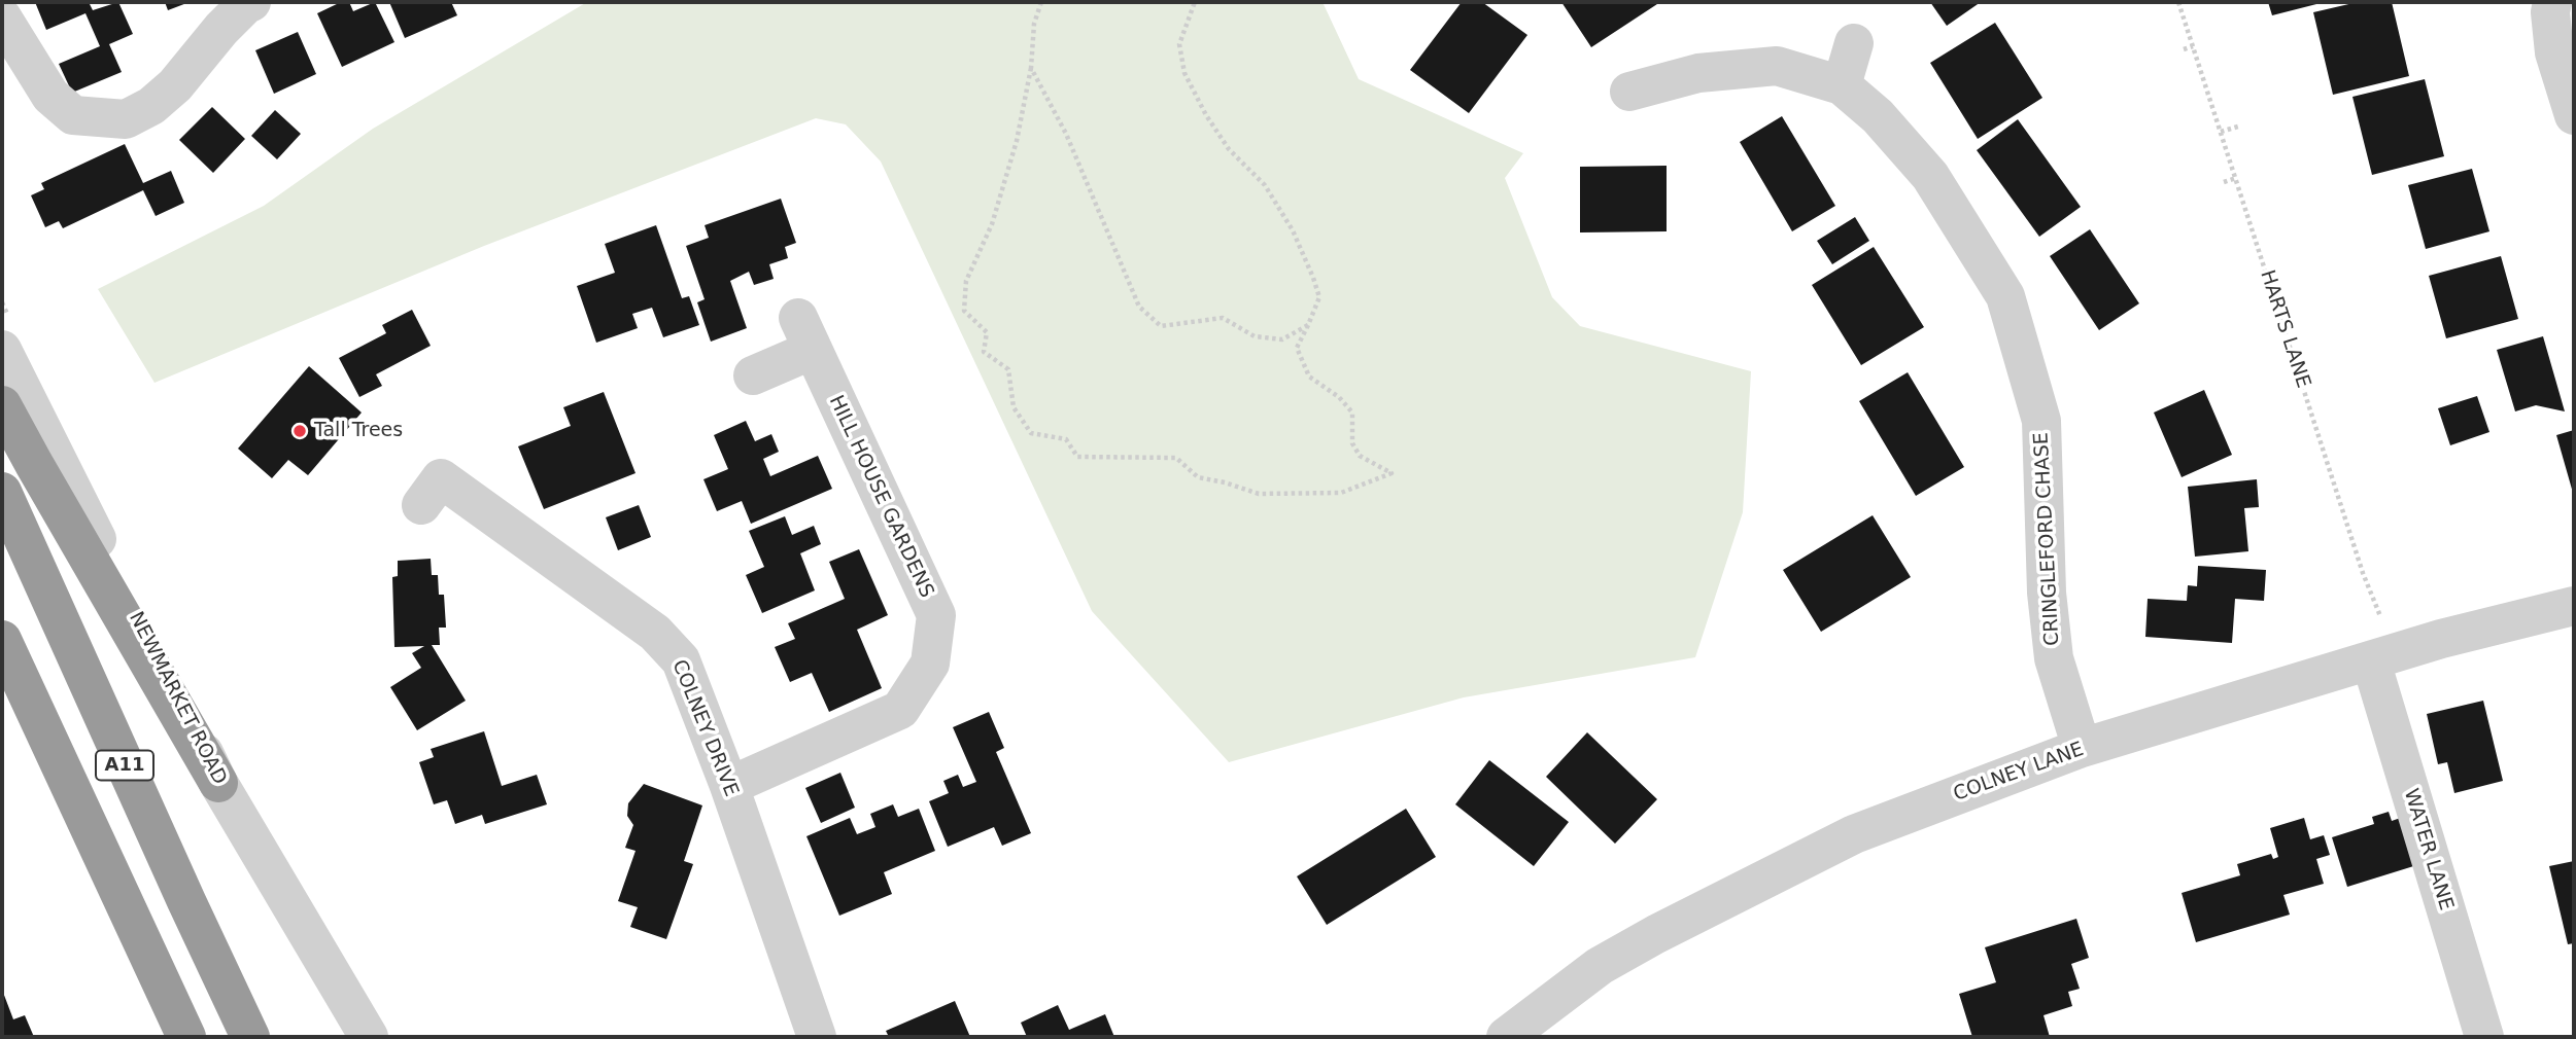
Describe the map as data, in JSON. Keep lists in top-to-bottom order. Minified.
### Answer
{"streets":{"highway":["A11"],"street":["HILL HOUSE GARDENS","CRINGLEFORD CHASE","NEWMARKET ROAD","COLNEY DRIVE","COLNEY LANE","WATER LANE"],"path":["HARTS LANE"]},"crossings":[["HARTS LANE","COLNEY LANE"],["HARTS LANE","WATER LANE"],["HILL HOUSE GARDENS","COLNEY DRIVE"],["CRINGLEFORD CHASE","COLNEY LANE"],["COLNEY LANE","WATER LANE"]],"places":["Tall Trees"]}
